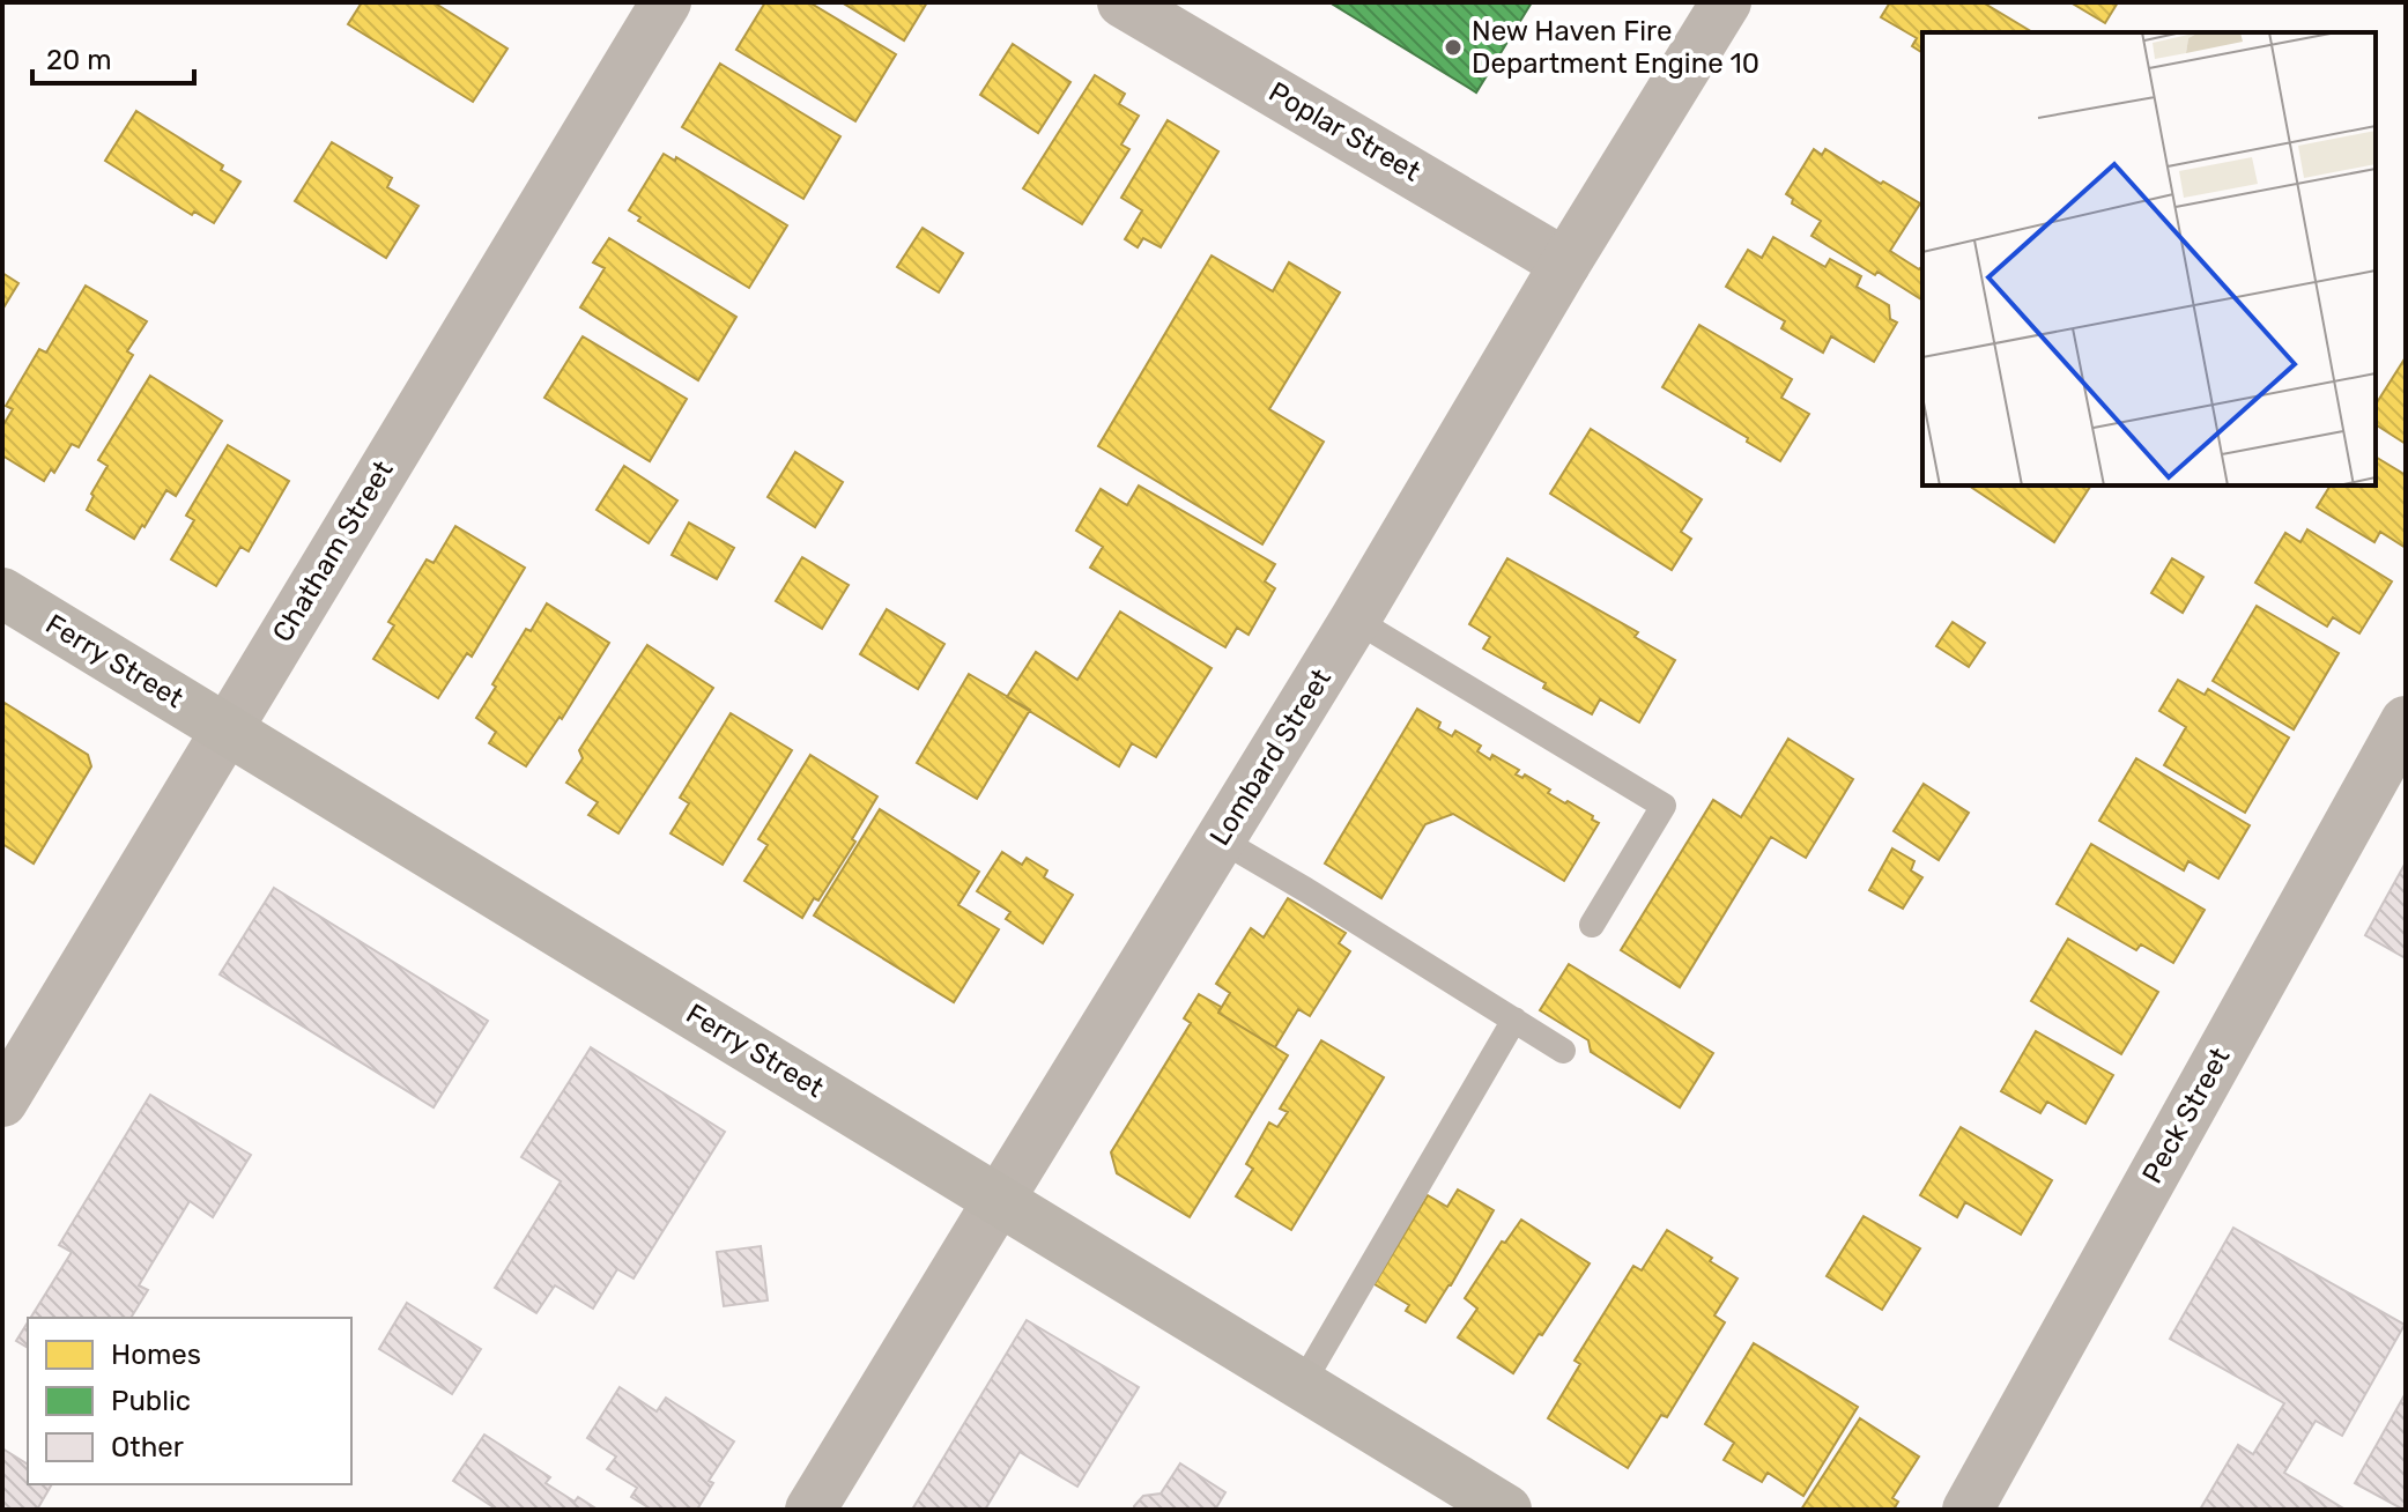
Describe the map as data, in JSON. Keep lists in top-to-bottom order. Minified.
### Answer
{"streets":{"main road":["Ferry Street"],"street":["Poplar Street","Chatham Street","Lombard Street","Peck Street"]},"crossings":[["Poplar Street","Lombard Street"],["Chatham Street","Ferry Street"],["Ferry Street","Lombard Street"]],"places":["New Haven Fire Department Engine 10"],"legend":["Homes","Public","Other"],"scale_bar":"20 m"}
